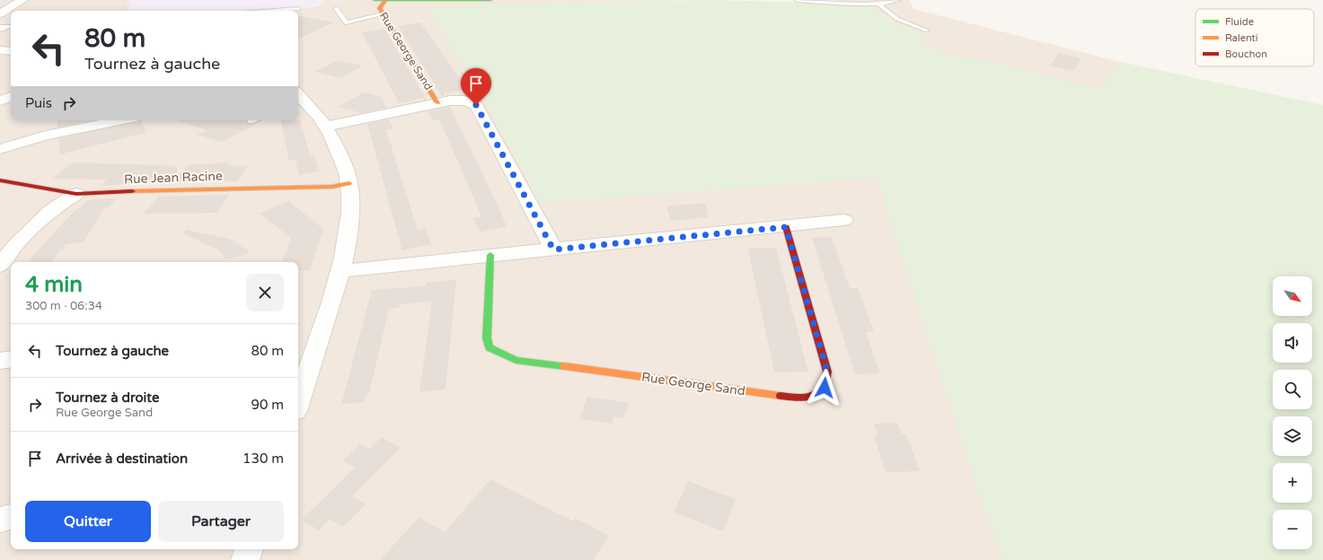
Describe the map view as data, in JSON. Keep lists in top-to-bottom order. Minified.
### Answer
{"streets":{"street":["Rue George Sand","Rue Jean Racine"]},"legend":["Fluide","Ralenti","Bouchon"],"north":"bottom right","page":{"turn":["80 m","Tournez à gauche"],"then":"Puis","heading":["4 min","300 m · 06:34"],"map_buttons":["+","−"],"list":[{"name":"Tournez à gauche","value":"80 m"},{"name":"Tournez à droite","note":"Rue George Sand","value":"90 m"},{"name":"Arrivée à destination","value":"130 m"}],"buttons":["Quitter","Partager"]}}
